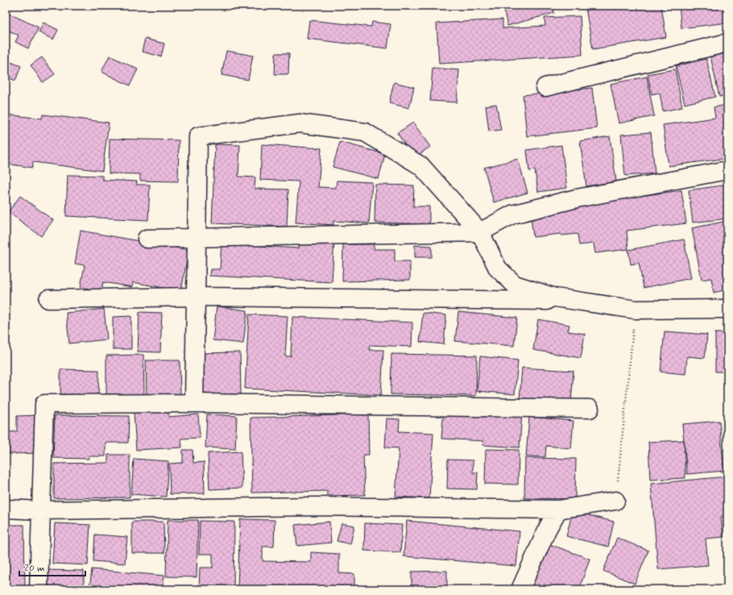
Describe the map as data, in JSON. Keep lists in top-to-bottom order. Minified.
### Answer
{"scale_bar":"20 m"}
